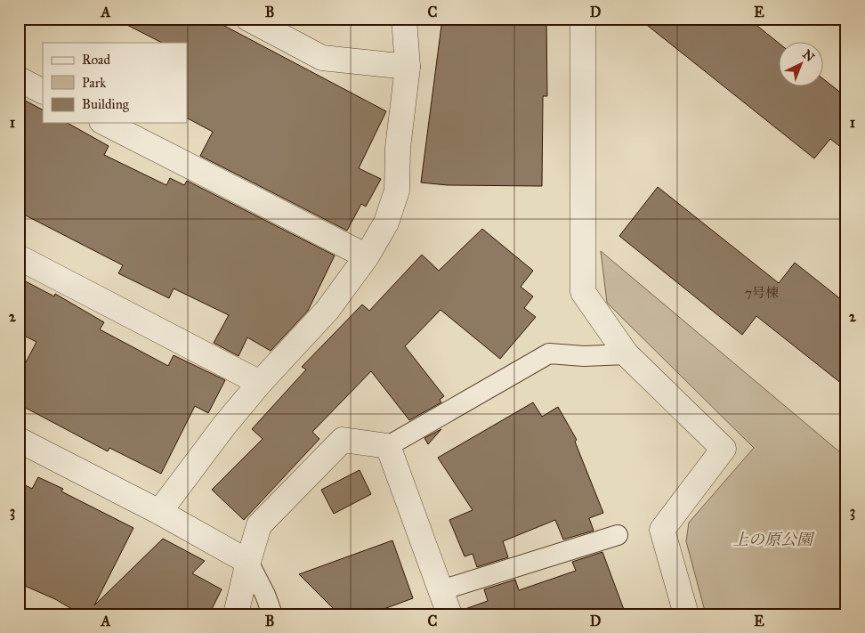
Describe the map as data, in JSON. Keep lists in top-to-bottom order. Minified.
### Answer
{"parks":["上の原公園"],"house_numbers":["7号棟"],"legend":["Road","Park","Building"],"north":"top right","grid":{"columns":["A","B","C","D","E"],"rows":["1","2","3"]}}
